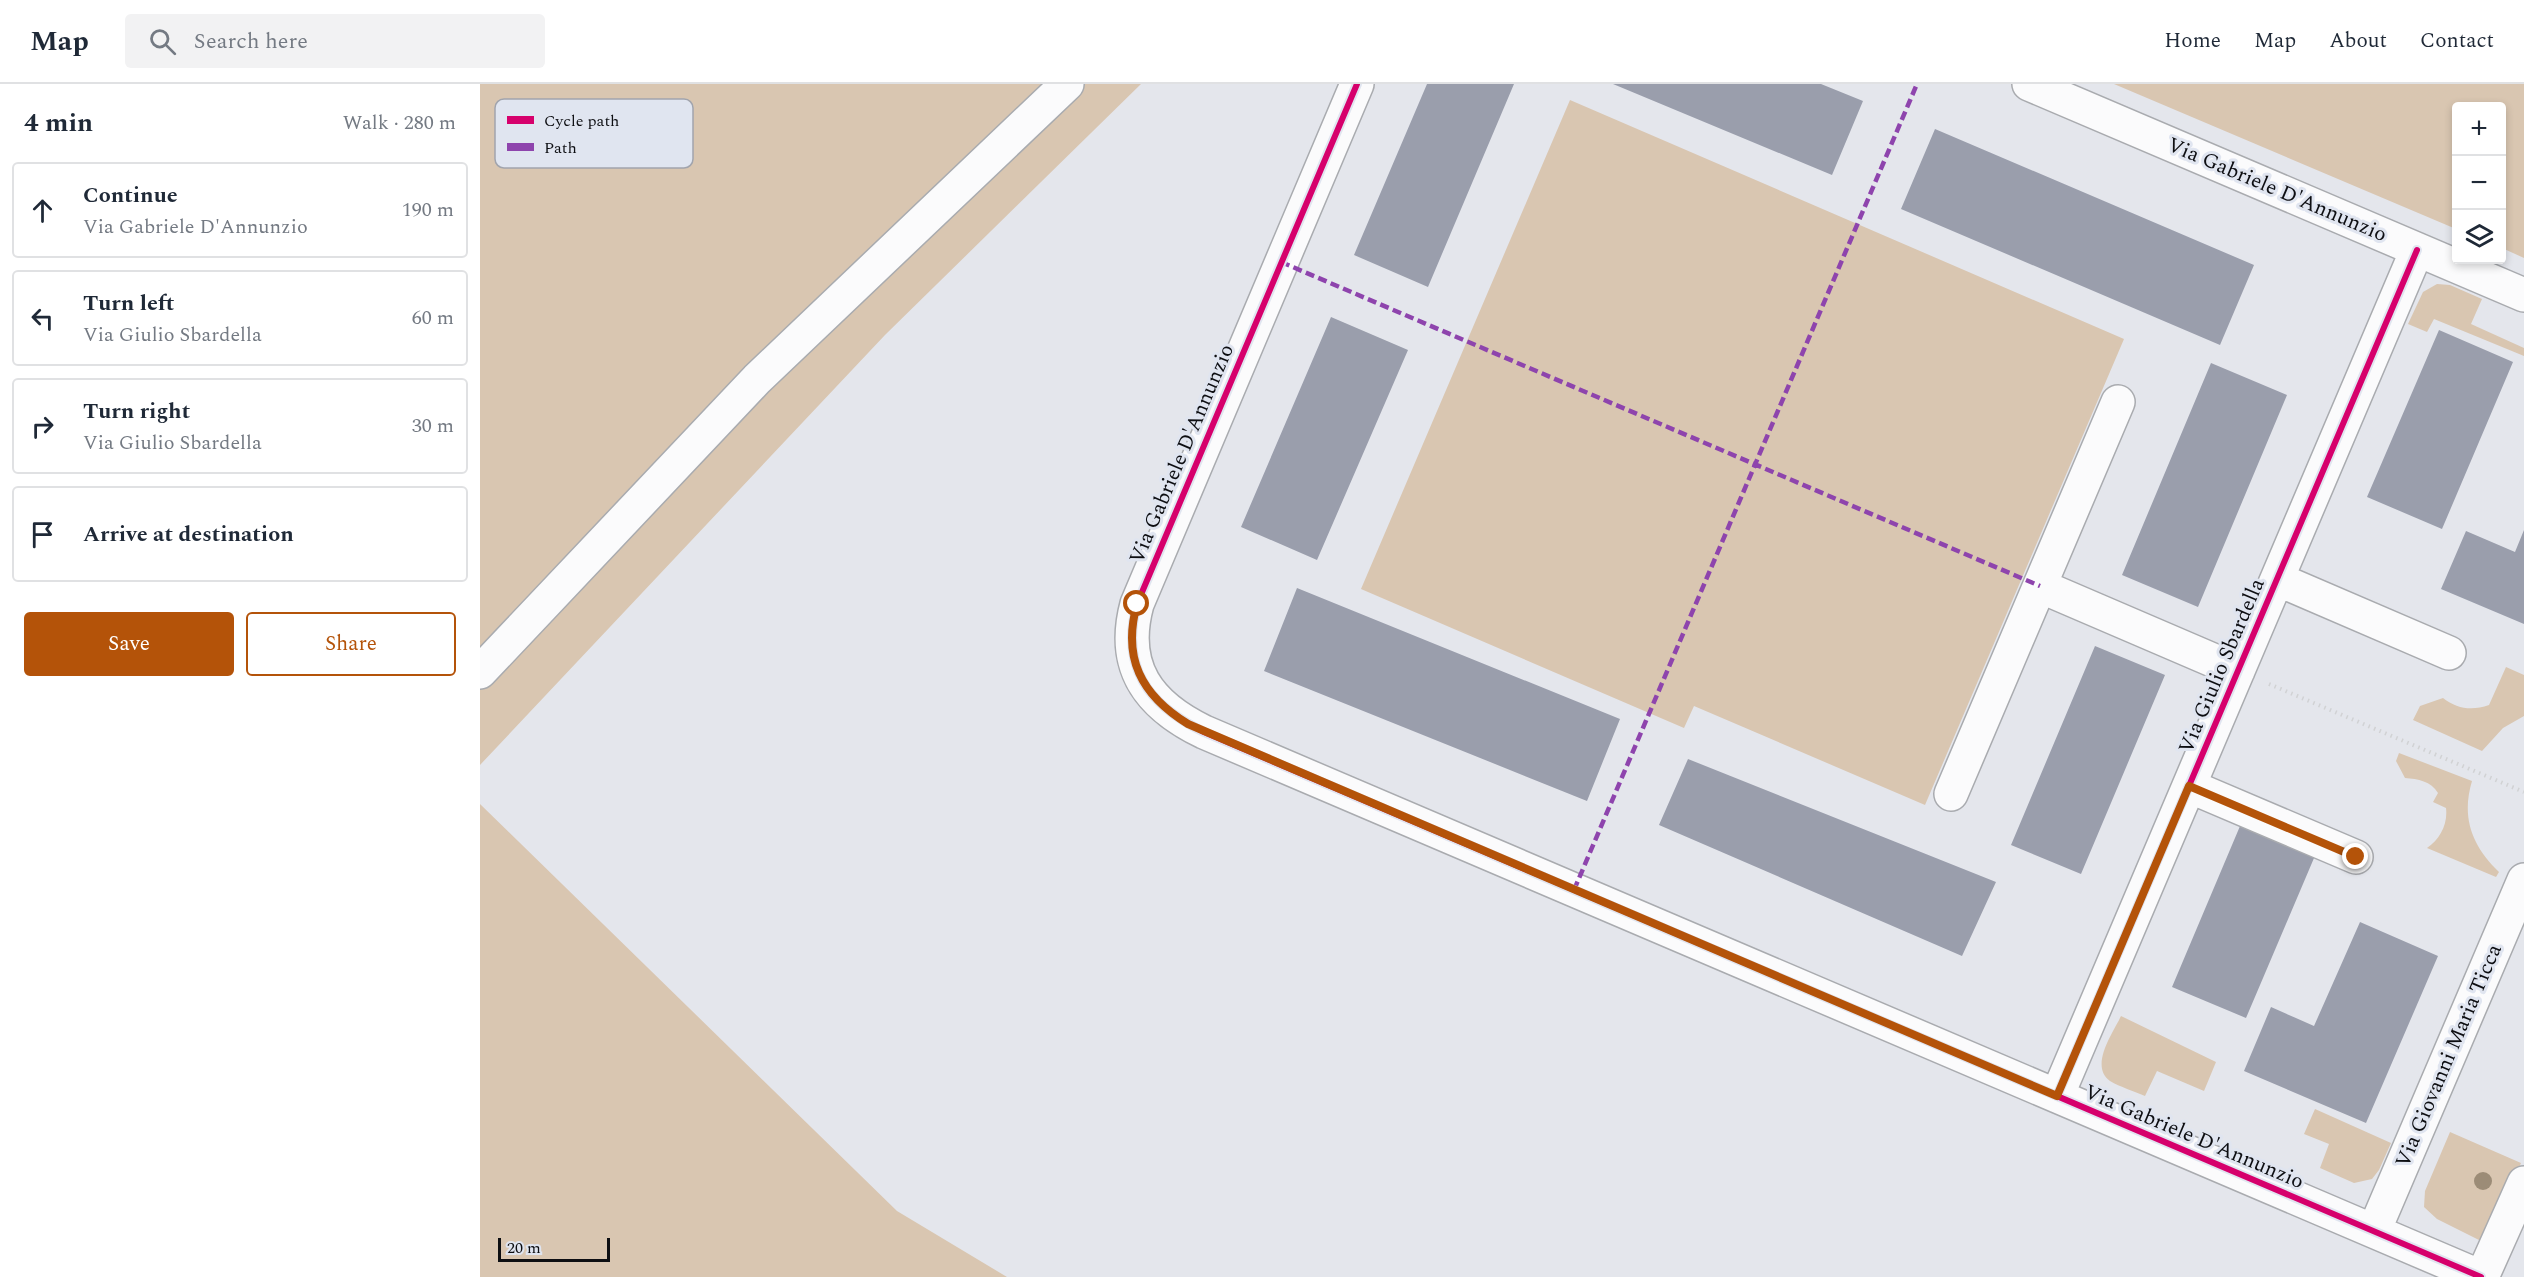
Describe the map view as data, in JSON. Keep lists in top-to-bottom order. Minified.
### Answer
{"streets":{"street":["Via Gabriele D'Annunzio","Via Giulio Sbardella","Via Giovanni Maria Ticca"]},"crossings":[["Via Gabriele D'Annunzio","Via Giulio Sbardella"],["Via Gabriele D'Annunzio","Via Giovanni Maria Ticca"]],"legend":["Cycle path","Path"],"scale_bar":"20 m","page":{"header":"Map","search":"Search here","nav":["Home","Map","About","Contact"],"heading":["4 min","Walk · 280 m"],"map_buttons":["+","−"],"list":[["Continue","Via Gabriele D'Annunzio","190 m"],["Turn left","Via Giulio Sbardella","60 m"],["Turn right","Via Giulio Sbardella","30 m"],"Arrive at destination"],"buttons":["Save","Share"],"scale":"20 m"}}
